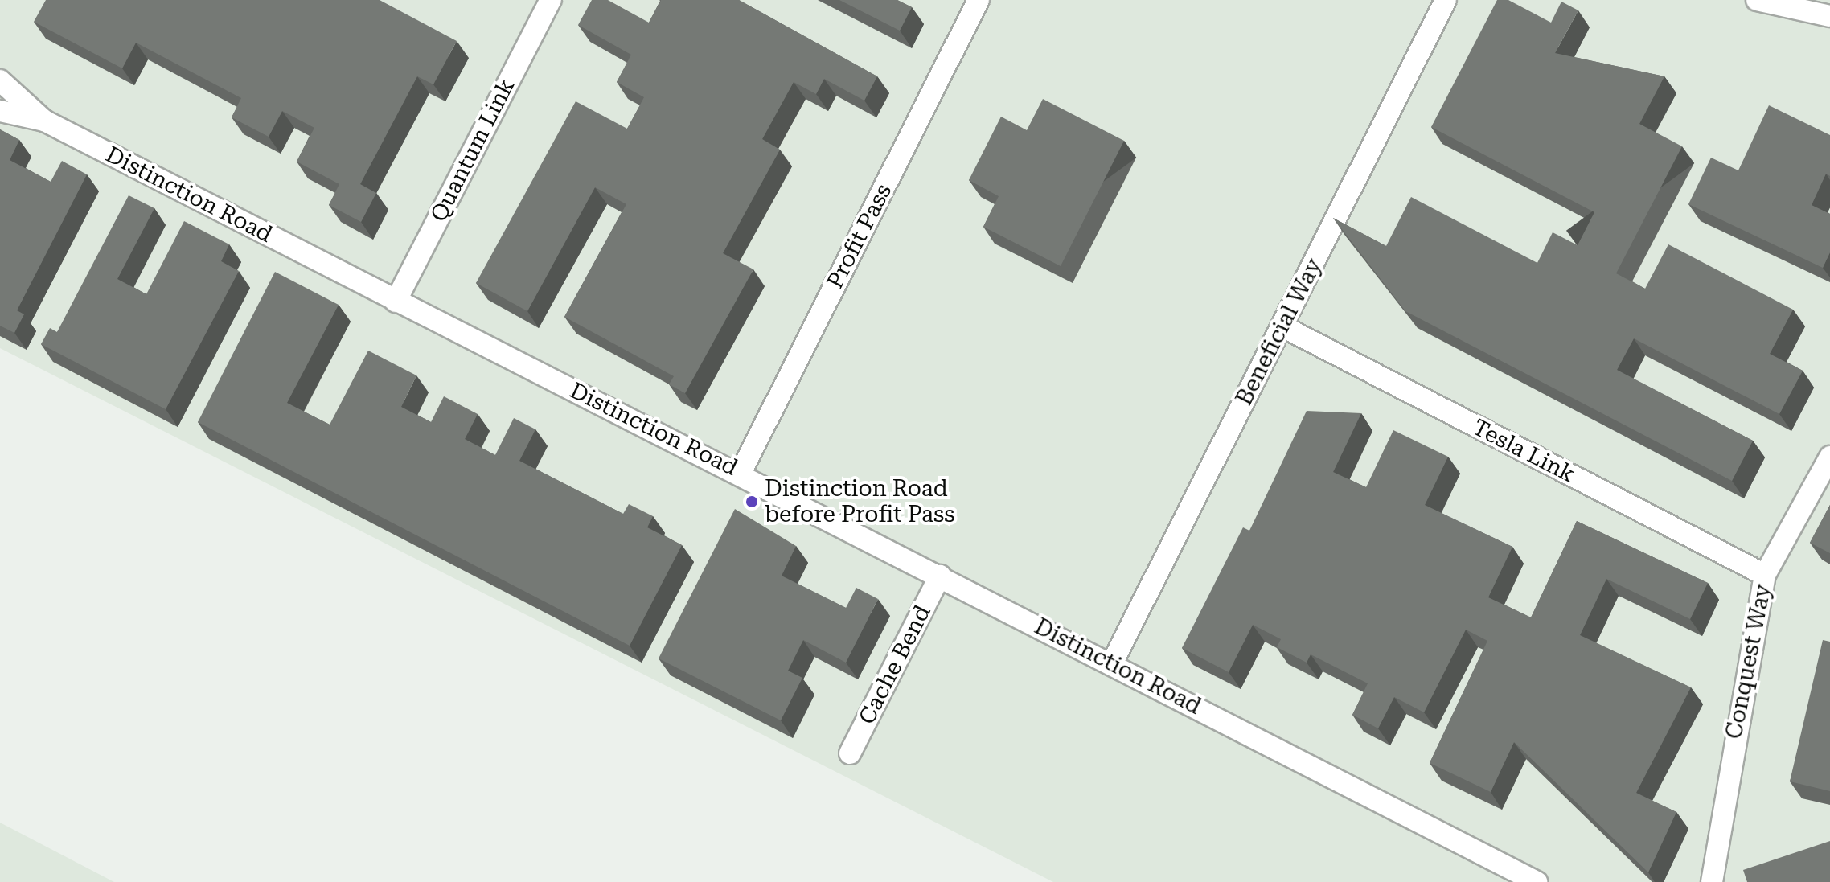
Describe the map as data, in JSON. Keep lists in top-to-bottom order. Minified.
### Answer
{"streets":{"street":["Quantum Link","Distinction Road","Profit Pass","Beneficial Way","Tesla Link","Conquest Way","Cache Bend"]},"crossings":[["Quantum Link","Distinction Road"],["Distinction Road","Profit Pass"],["Distinction Road","Beneficial Way"],["Distinction Road","Cache Bend"],["Beneficial Way","Tesla Link"],["Tesla Link","Conquest Way"]],"places":["Distinction Road before Profit Pass"]}
